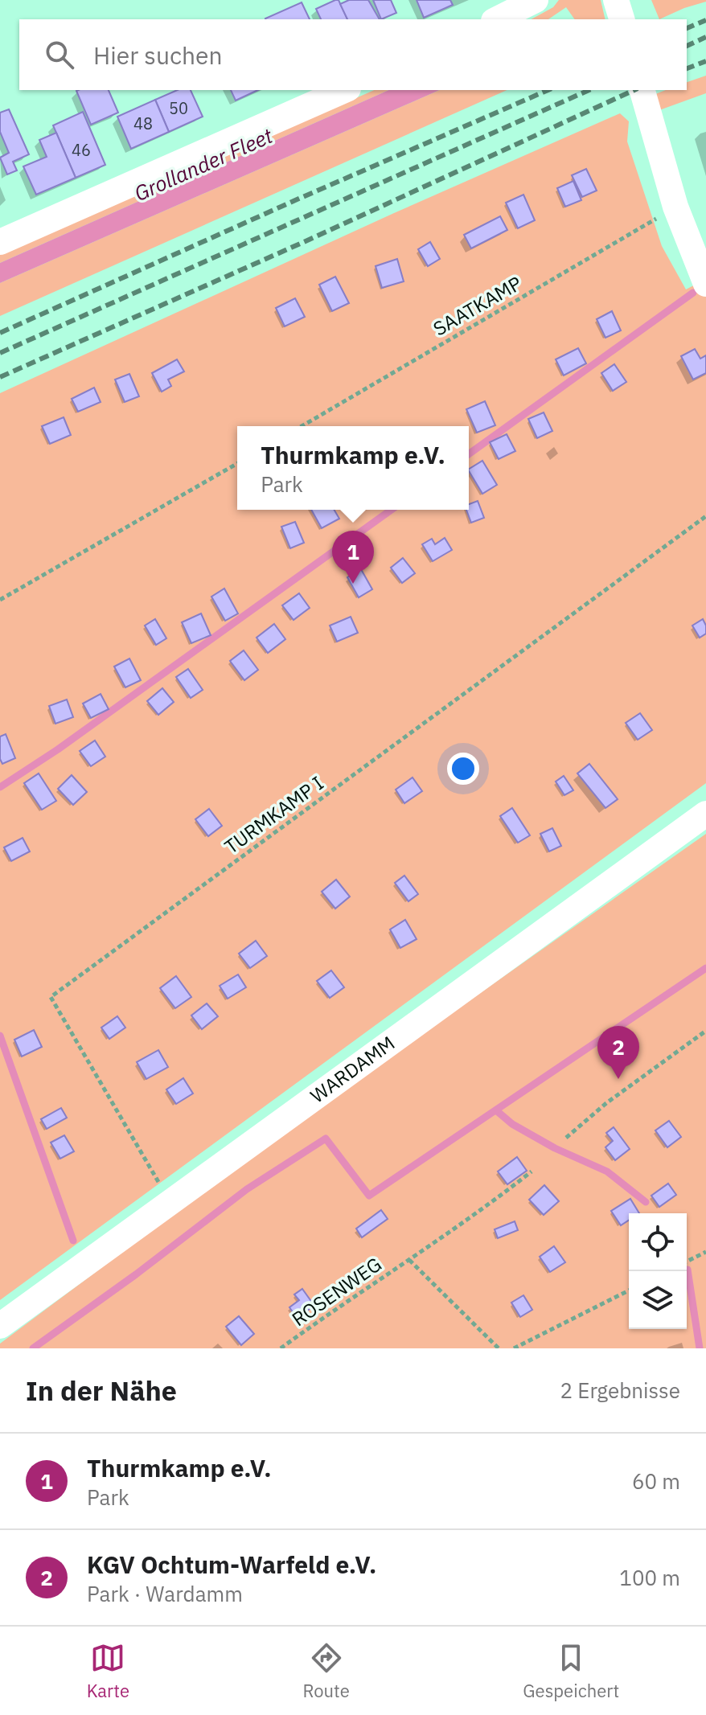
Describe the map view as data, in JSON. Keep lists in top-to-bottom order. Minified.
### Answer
{"streets":{"street":["WARDAMM"],"path":["SAATKAMP","TURMKAMP I","ROSENWEG"]},"crossings":[["TURMKAMP I","WARDAMM"]],"water":["Grollander Fleet"],"house_numbers":["50","48","46"],"page":{"search":"Hier suchen","popup":["Thurmkamp e.V.","Park"],"pins":["1","2"],"heading":["In der Nähe","2 Ergebnisse"],"list":[{"mark":"1","name":"Thurmkamp e.V.","note":"Park","value":"60 m"},{"mark":"2","name":"KGV Ochtum-Warfeld e.V.","note":"Park · Wardamm","value":"100 m"}],"nav":["Karte","Route","Gespeichert"]}}
